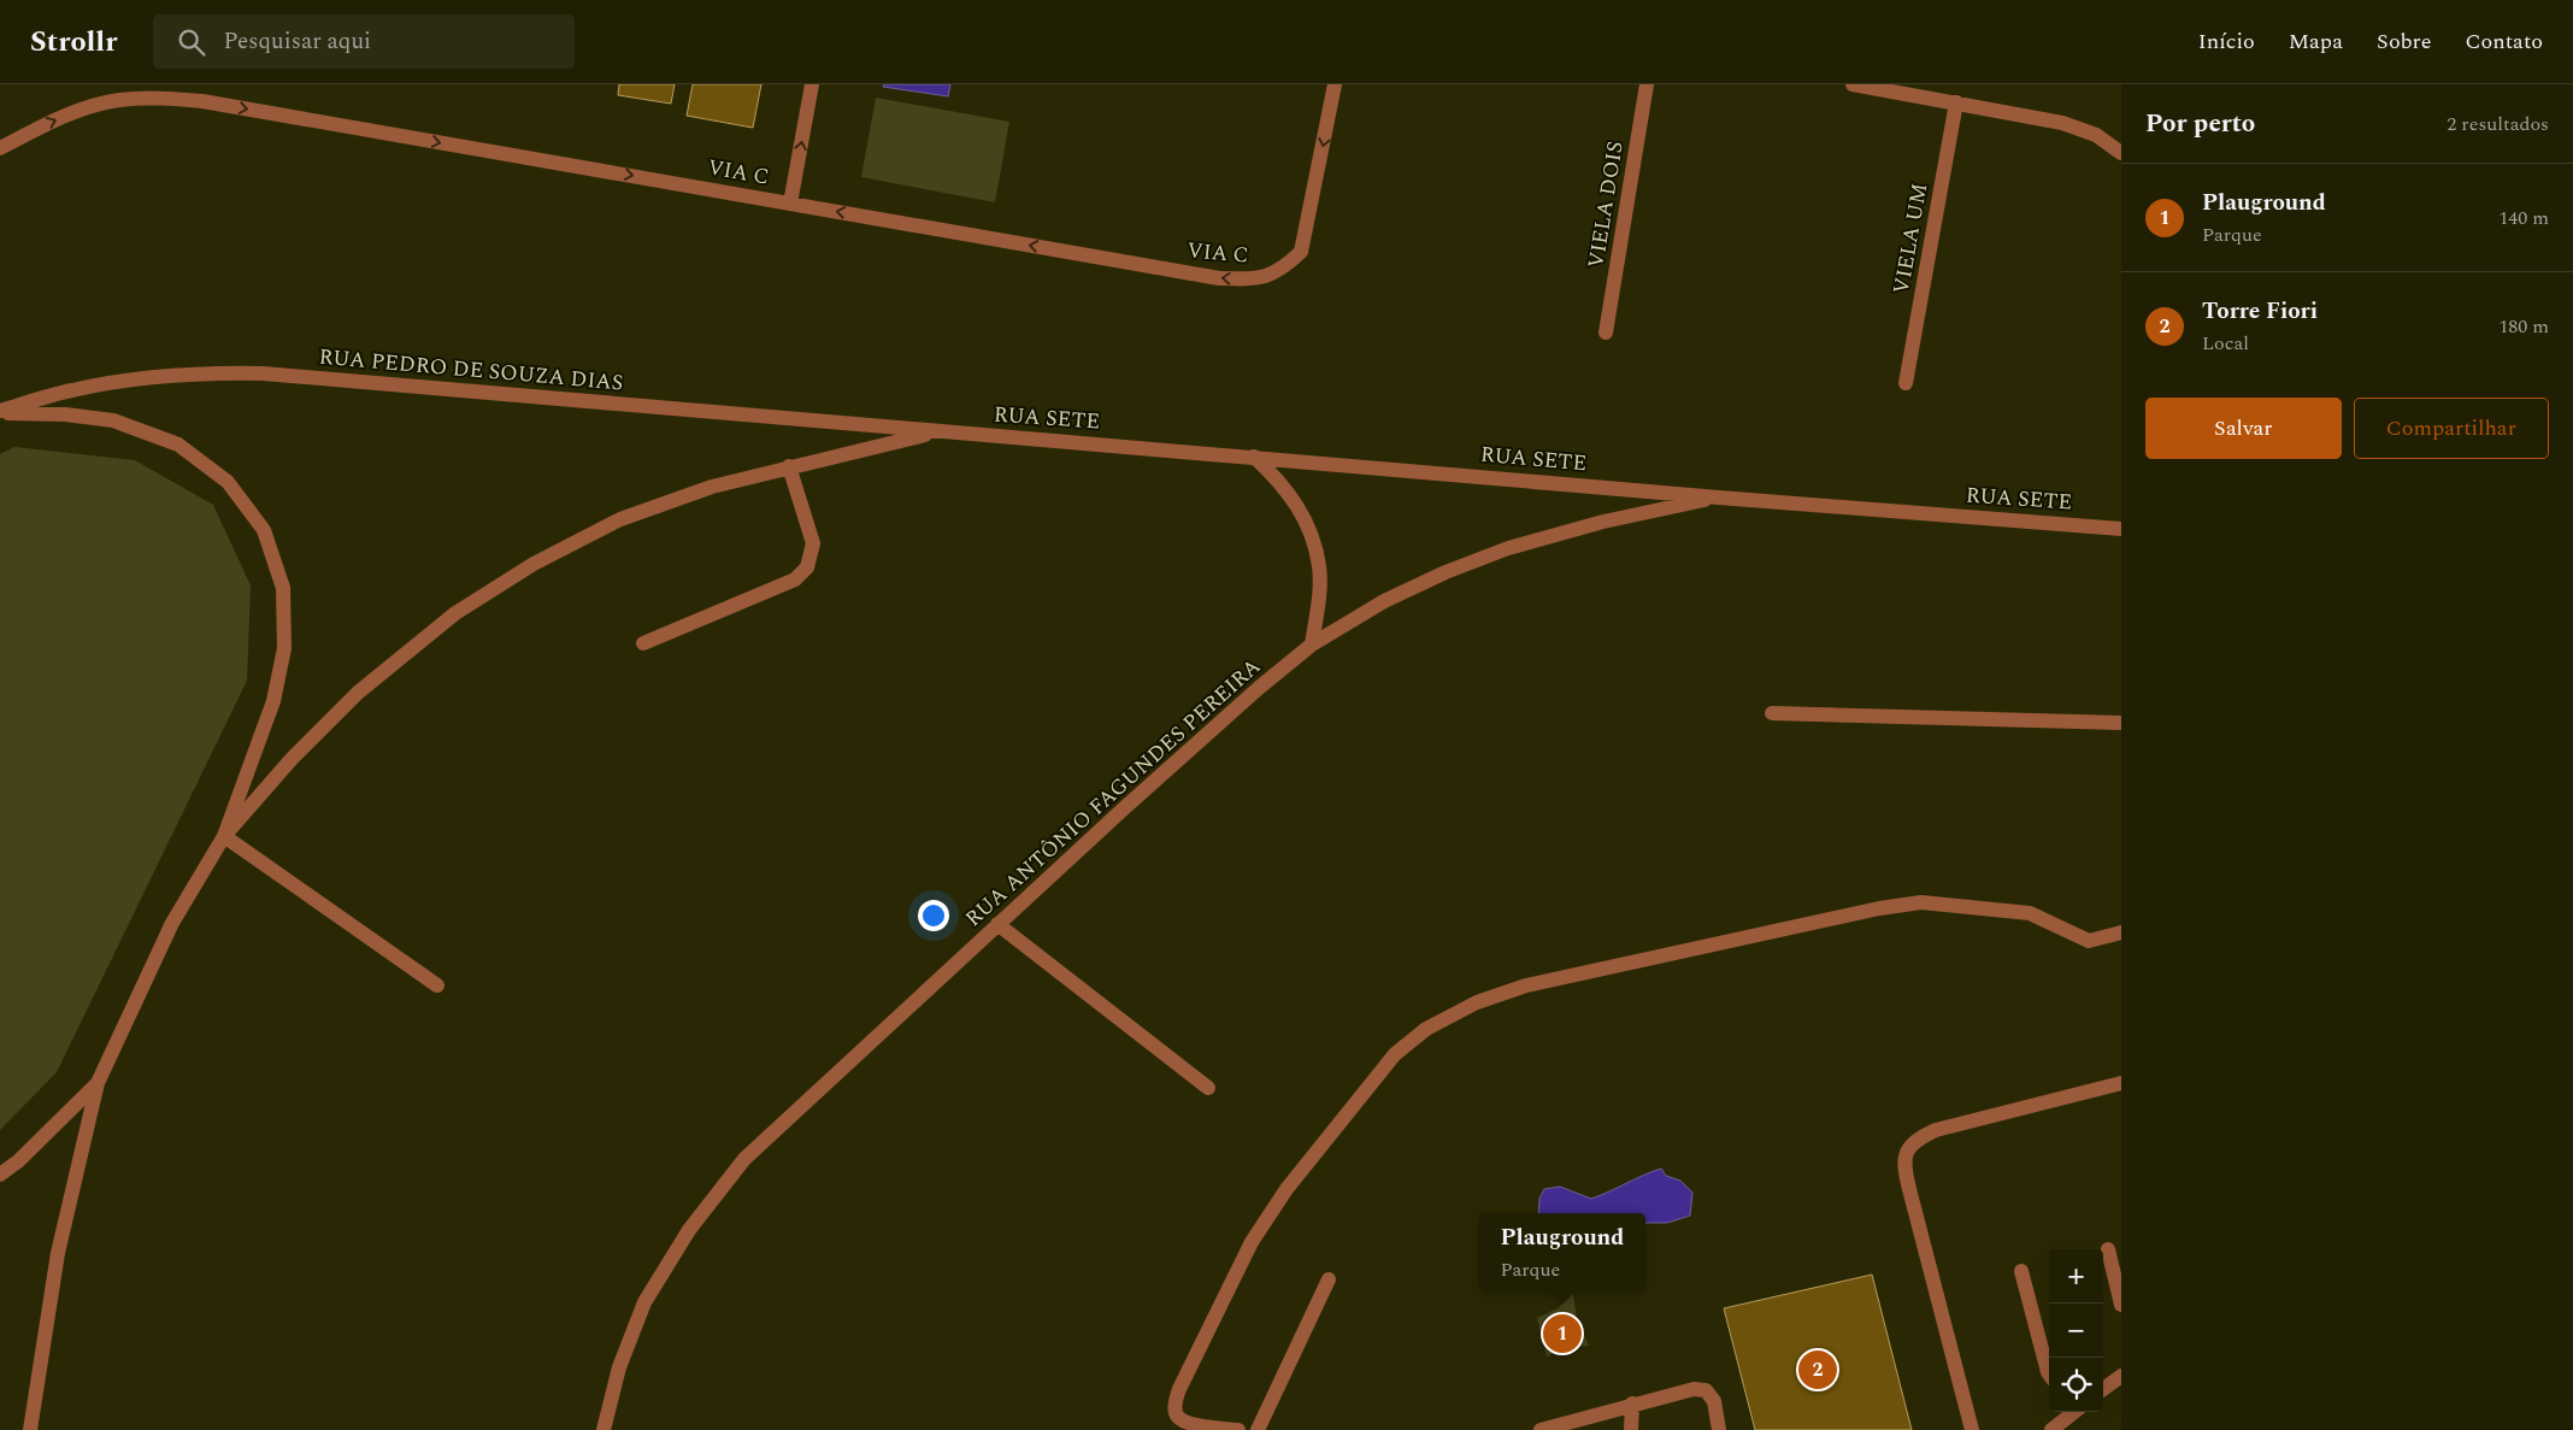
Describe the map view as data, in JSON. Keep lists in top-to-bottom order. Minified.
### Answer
{"streets":{"street":["VIA C","VIELA DOIS","VIELA UM","RUA PEDRO DE SOUZA DIAS","RUA SETE","RUA ANTÔNIO FAGUNDES PEREIRA"]},"crossings":[["RUA PEDRO DE SOUZA DIAS","RUA SETE"],["RUA SETE","RUA ANTÔNIO FAGUNDES PEREIRA"]],"page":{"header":"Strollr","search":"Pesquisar aqui","nav":["Início","Mapa","Sobre","Contato"],"heading":["Por perto","2 resultados"],"list":[{"mark":"1","name":"Plauground","note":"Parque","value":"140 m"},{"mark":"2","name":"Torre Fiori","note":"Local","value":"180 m"}],"buttons":["Salvar","Compartilhar"],"popup":["Plauground","Parque"],"map_buttons":["+","−"],"pins":["1","2"]}}
